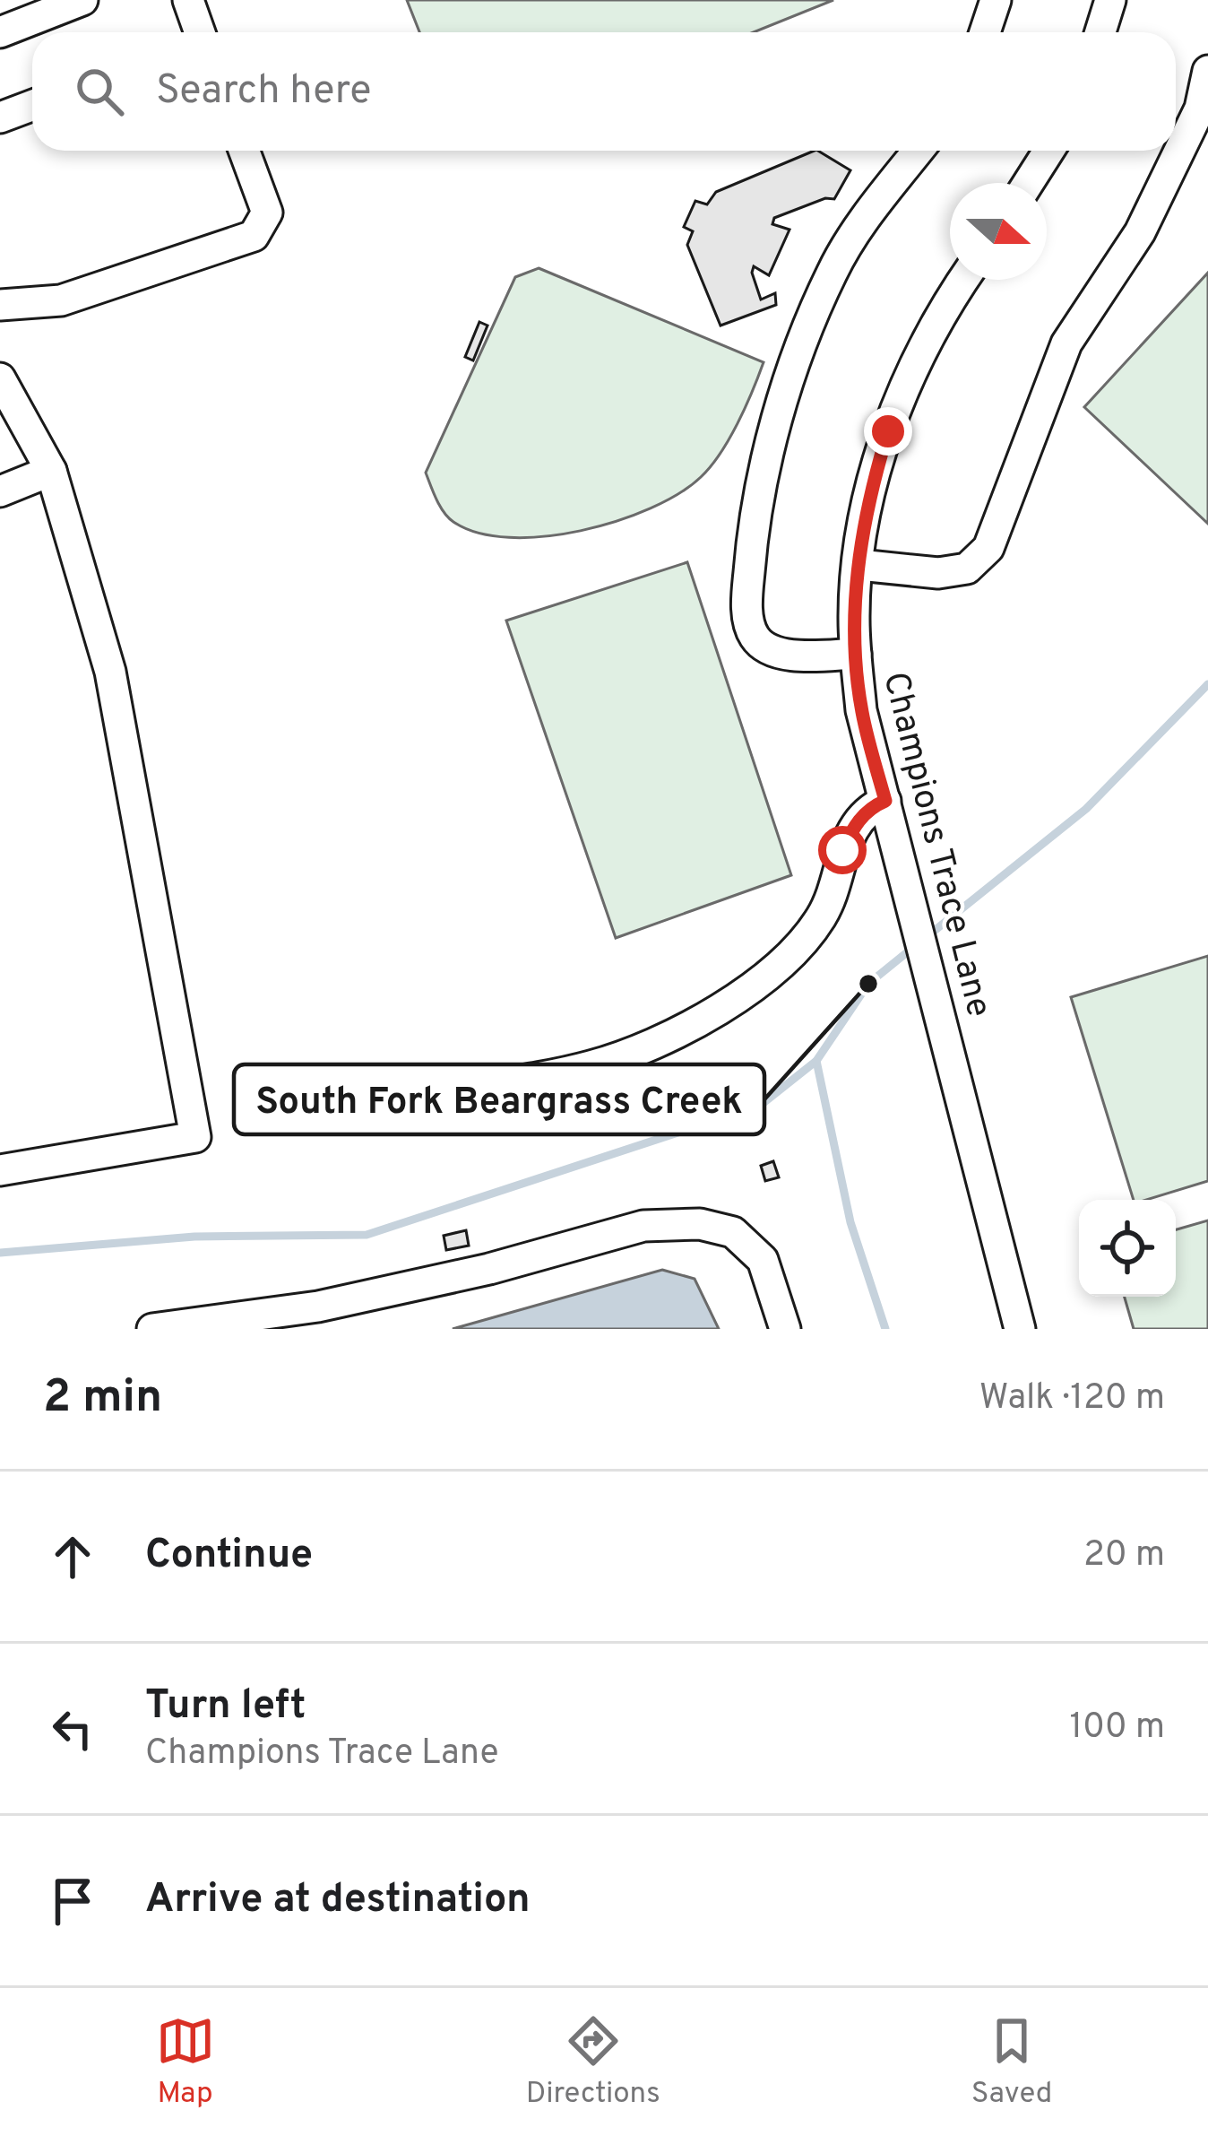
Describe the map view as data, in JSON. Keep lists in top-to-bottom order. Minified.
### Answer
{"streets":{"street":["Champions Trace Lane"]},"places":["South Fork Beargrass Creek"],"north":"right","page":{"search":"Search here","heading":["2 min","Walk · 120 m"],"list":[["Continue","20 m"],["Turn left","Champions Trace Lane","100 m"],"Arrive at destination"],"nav":["Map","Directions","Saved"]}}
